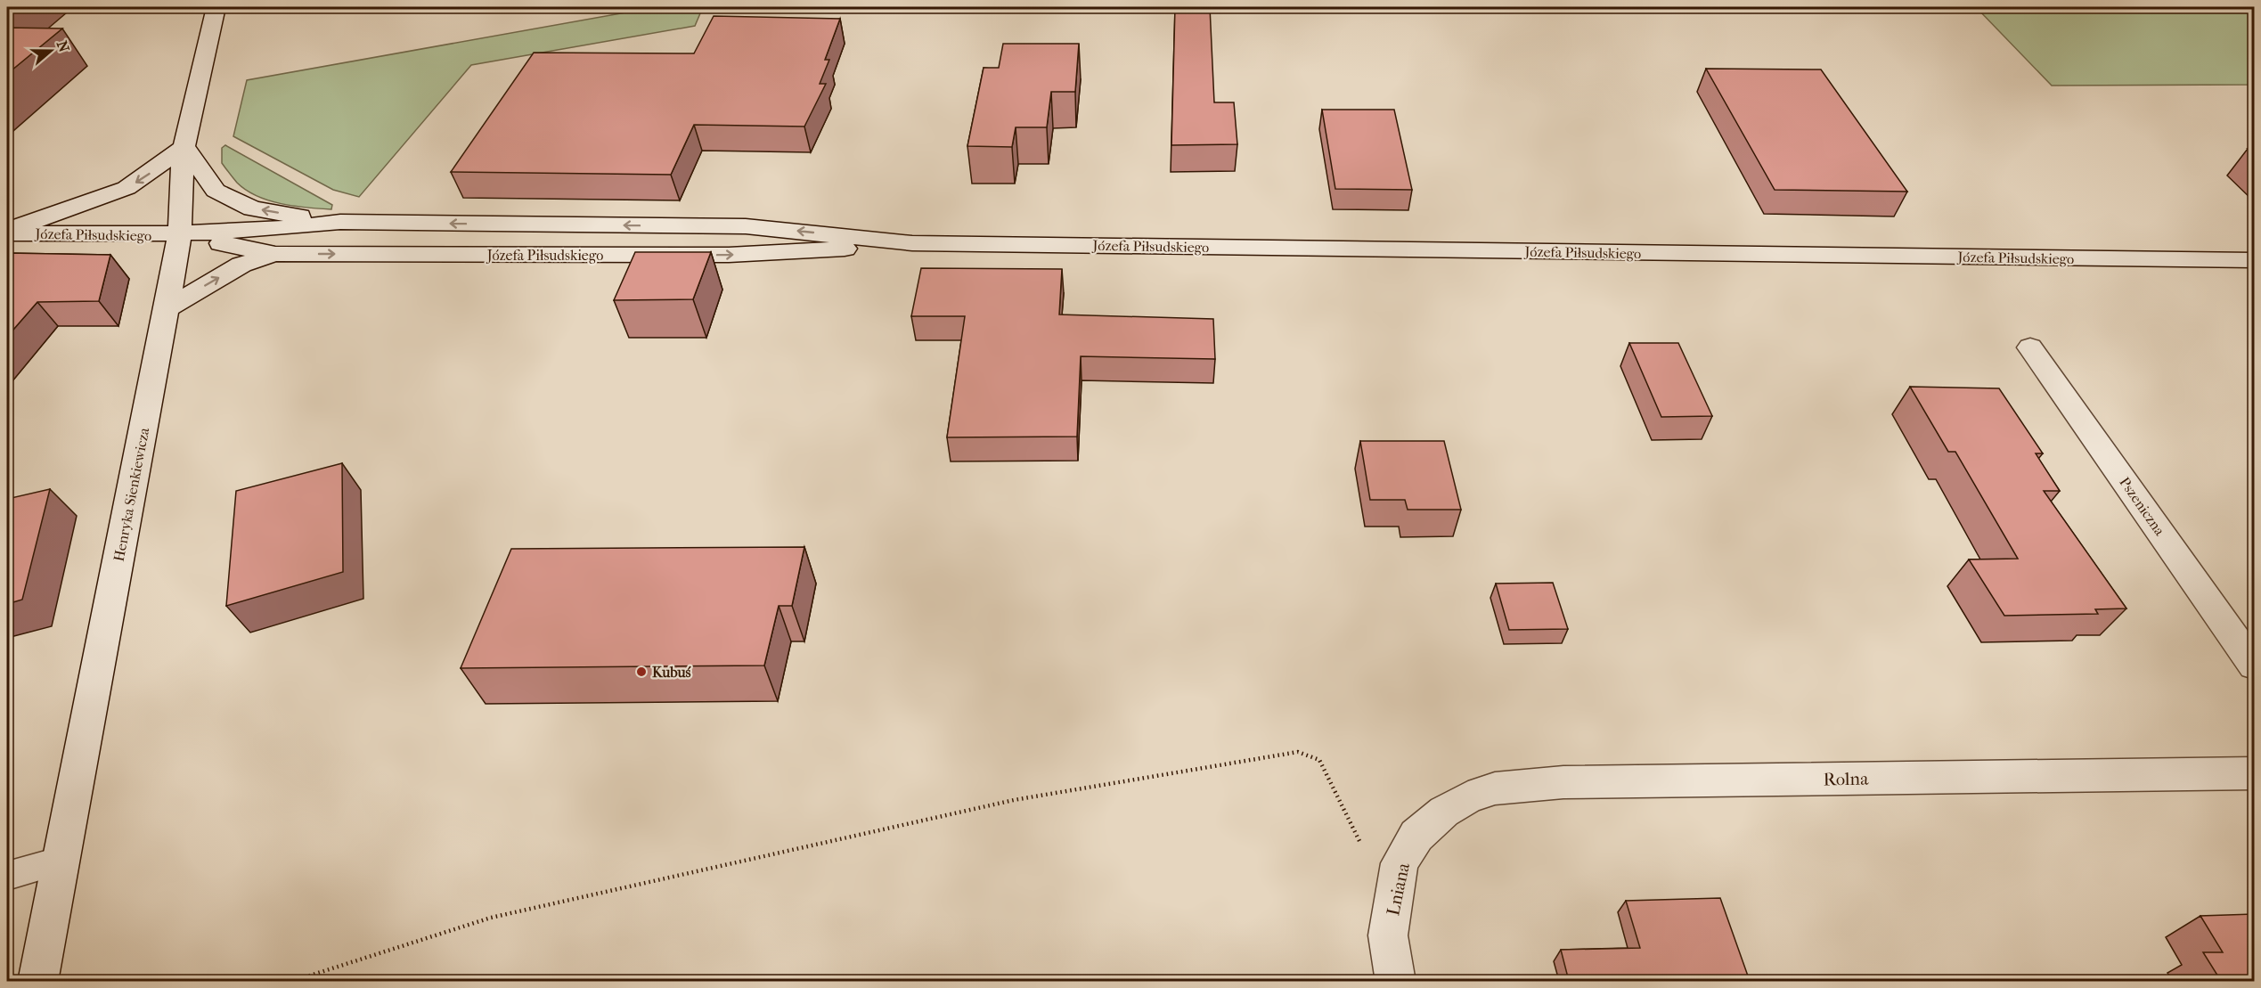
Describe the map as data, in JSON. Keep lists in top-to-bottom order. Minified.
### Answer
{"streets":{"main road":["Józefa Piłsudskiego","Henryka Sienkiewicza","Pszeniczna","Rolna","Lniana"]},"crossings":[["Józefa Piłsudskiego","Henryka Sienkiewicza"],["Rolna","Lniana"]],"places":["Kubuś"],"north":"right"}
